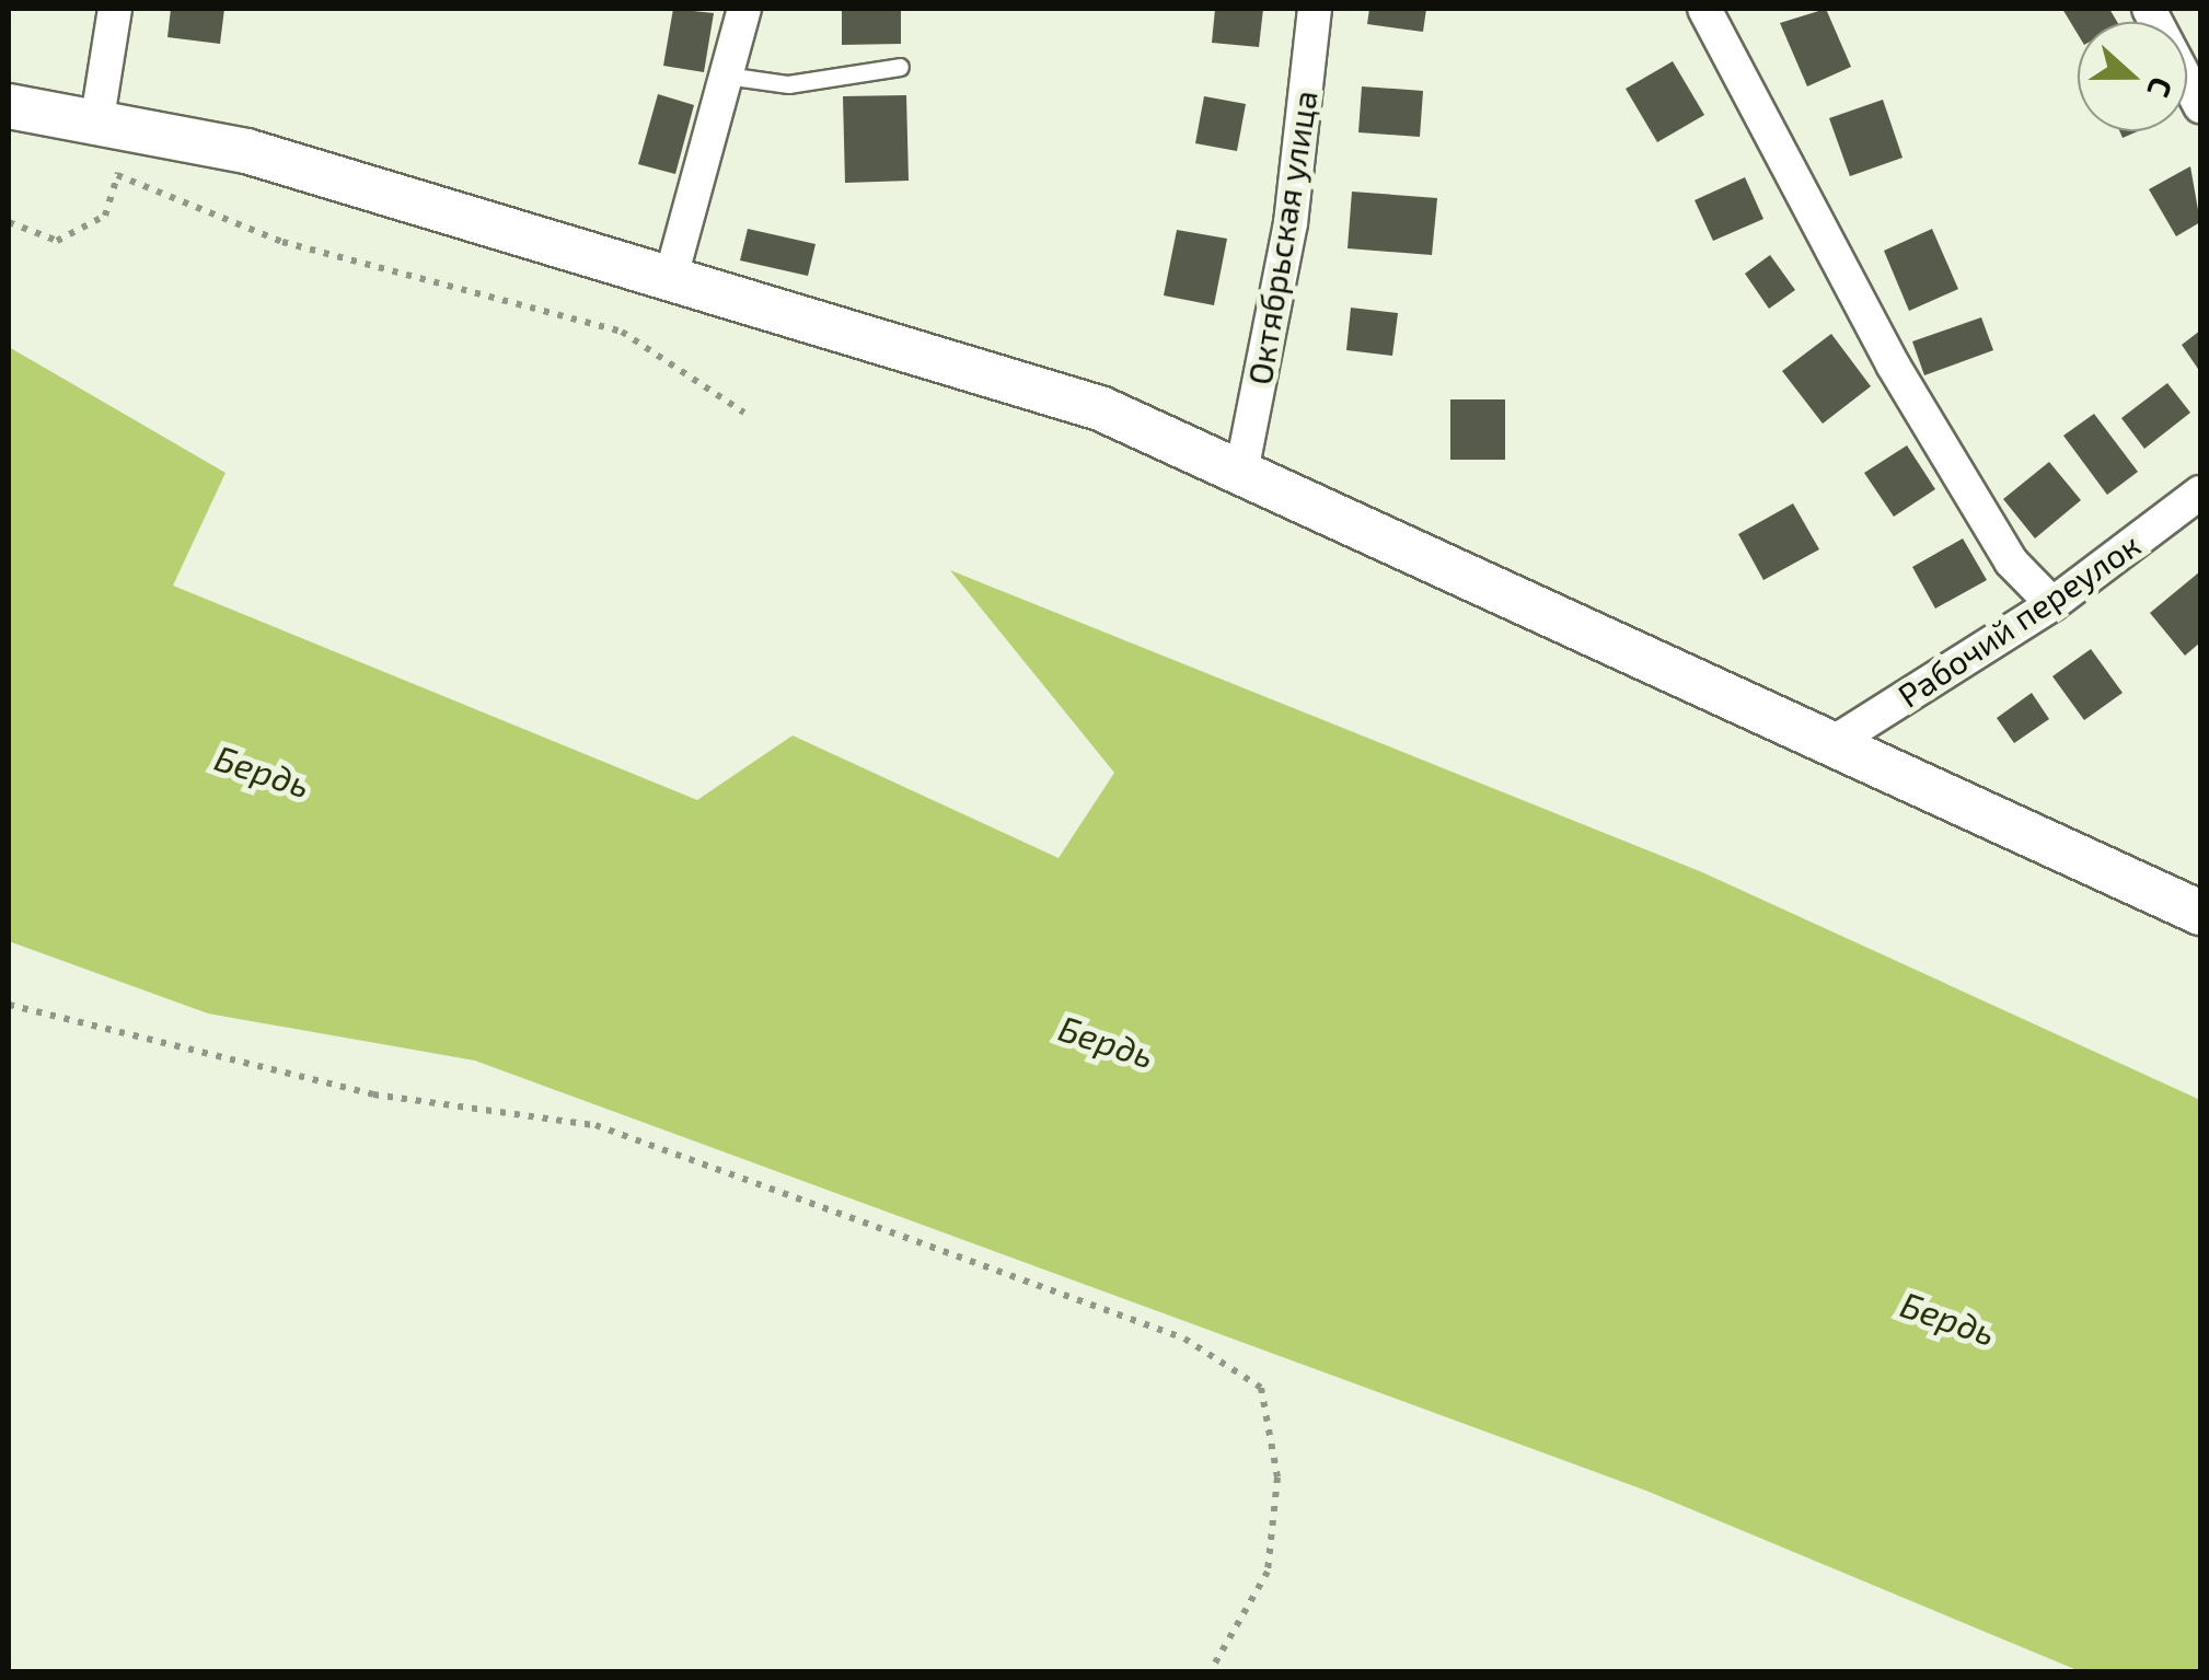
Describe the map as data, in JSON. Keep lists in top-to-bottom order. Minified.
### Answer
{"streets":{"street":["Октябрьская улица","Рабочий переулок"]},"water":["Бердь"],"north":"right"}
